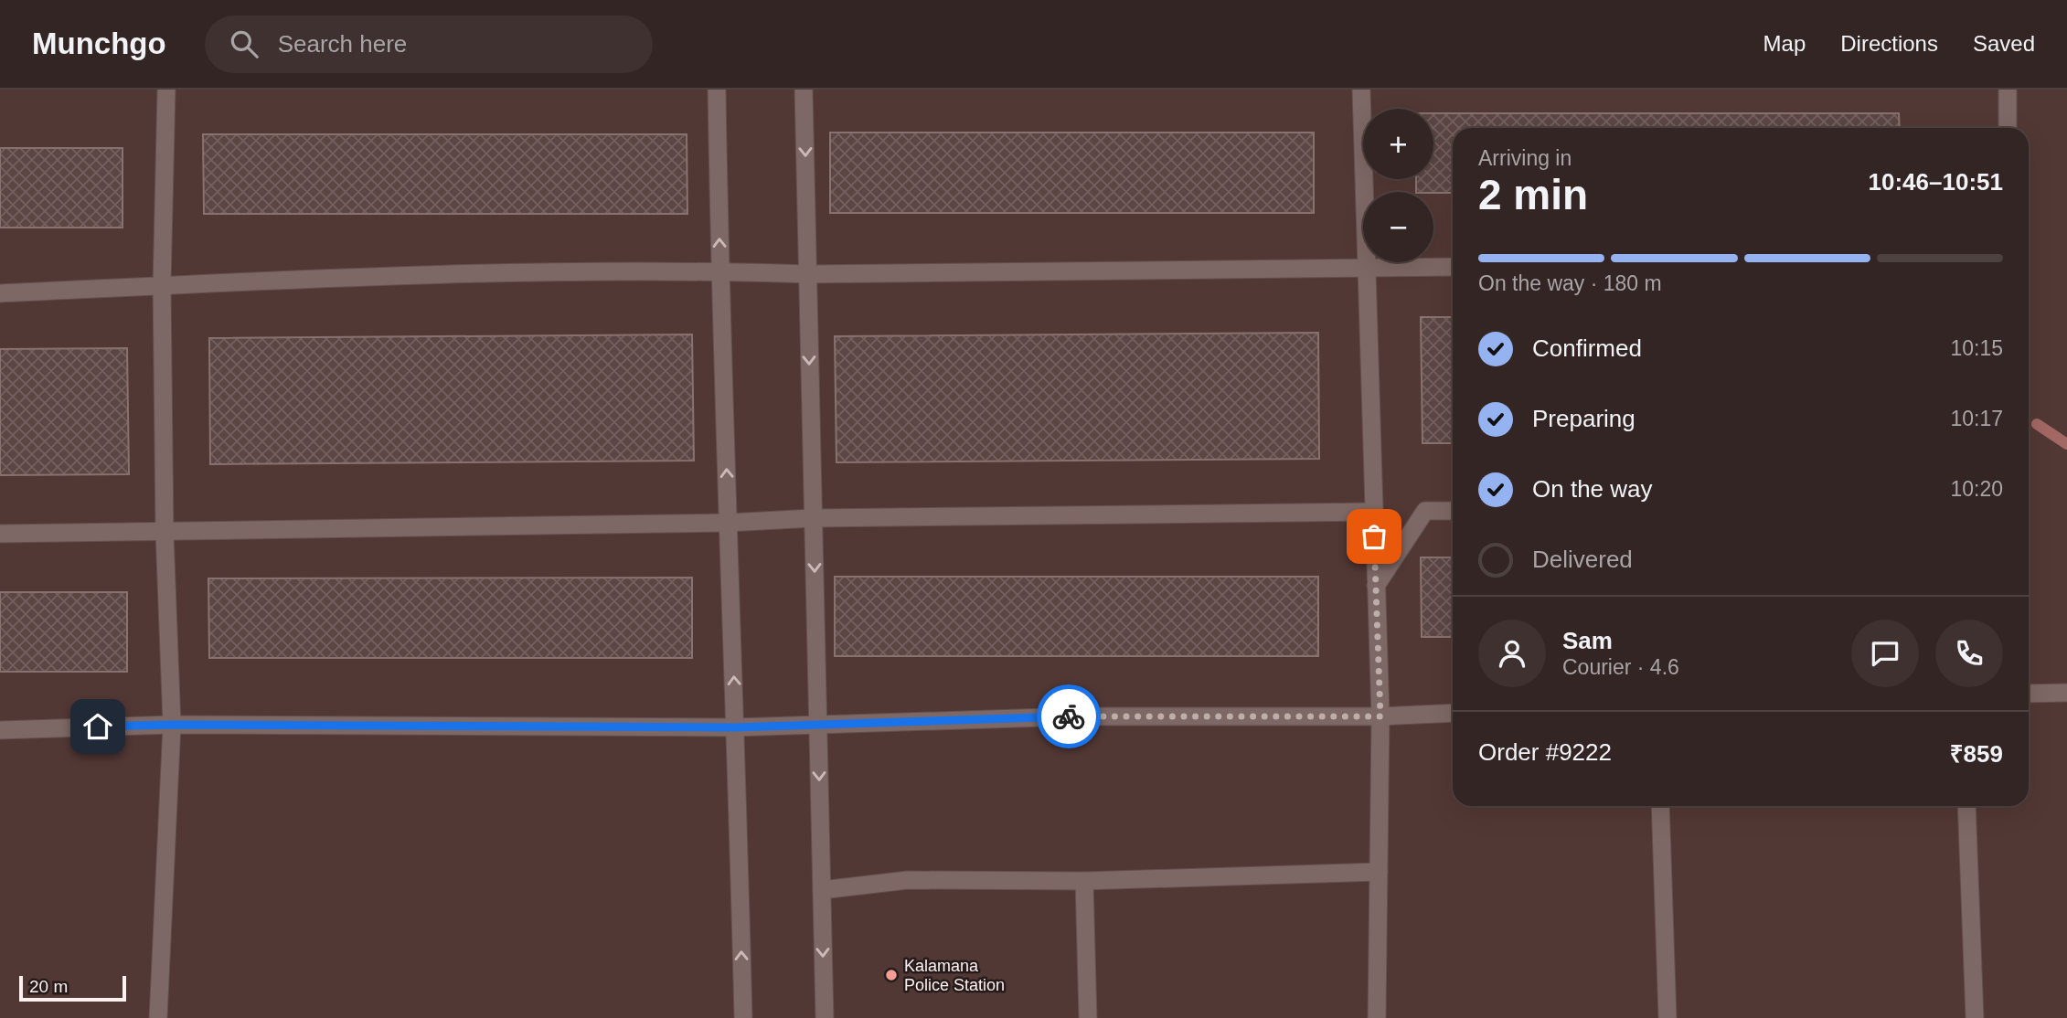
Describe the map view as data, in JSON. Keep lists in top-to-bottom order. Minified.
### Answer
{"places":["Kalamana Police Station"],"scale_bar":"20 m","page":{"header":"Munchgo","search":"Search here","nav":["Map","Directions","Saved"],"map_buttons":["+","−"],"heading":["2 min","Arriving in","10:46–10:51"],"panel":["Sam","Courier · 4.6","Order #9222","₹859"],"bar":"On the way · 180 m","list":[["Confirmed","10:15"],["Preparing","10:17"],["On the way","10:20"],"Delivered"],"scale":"20 m"}}
